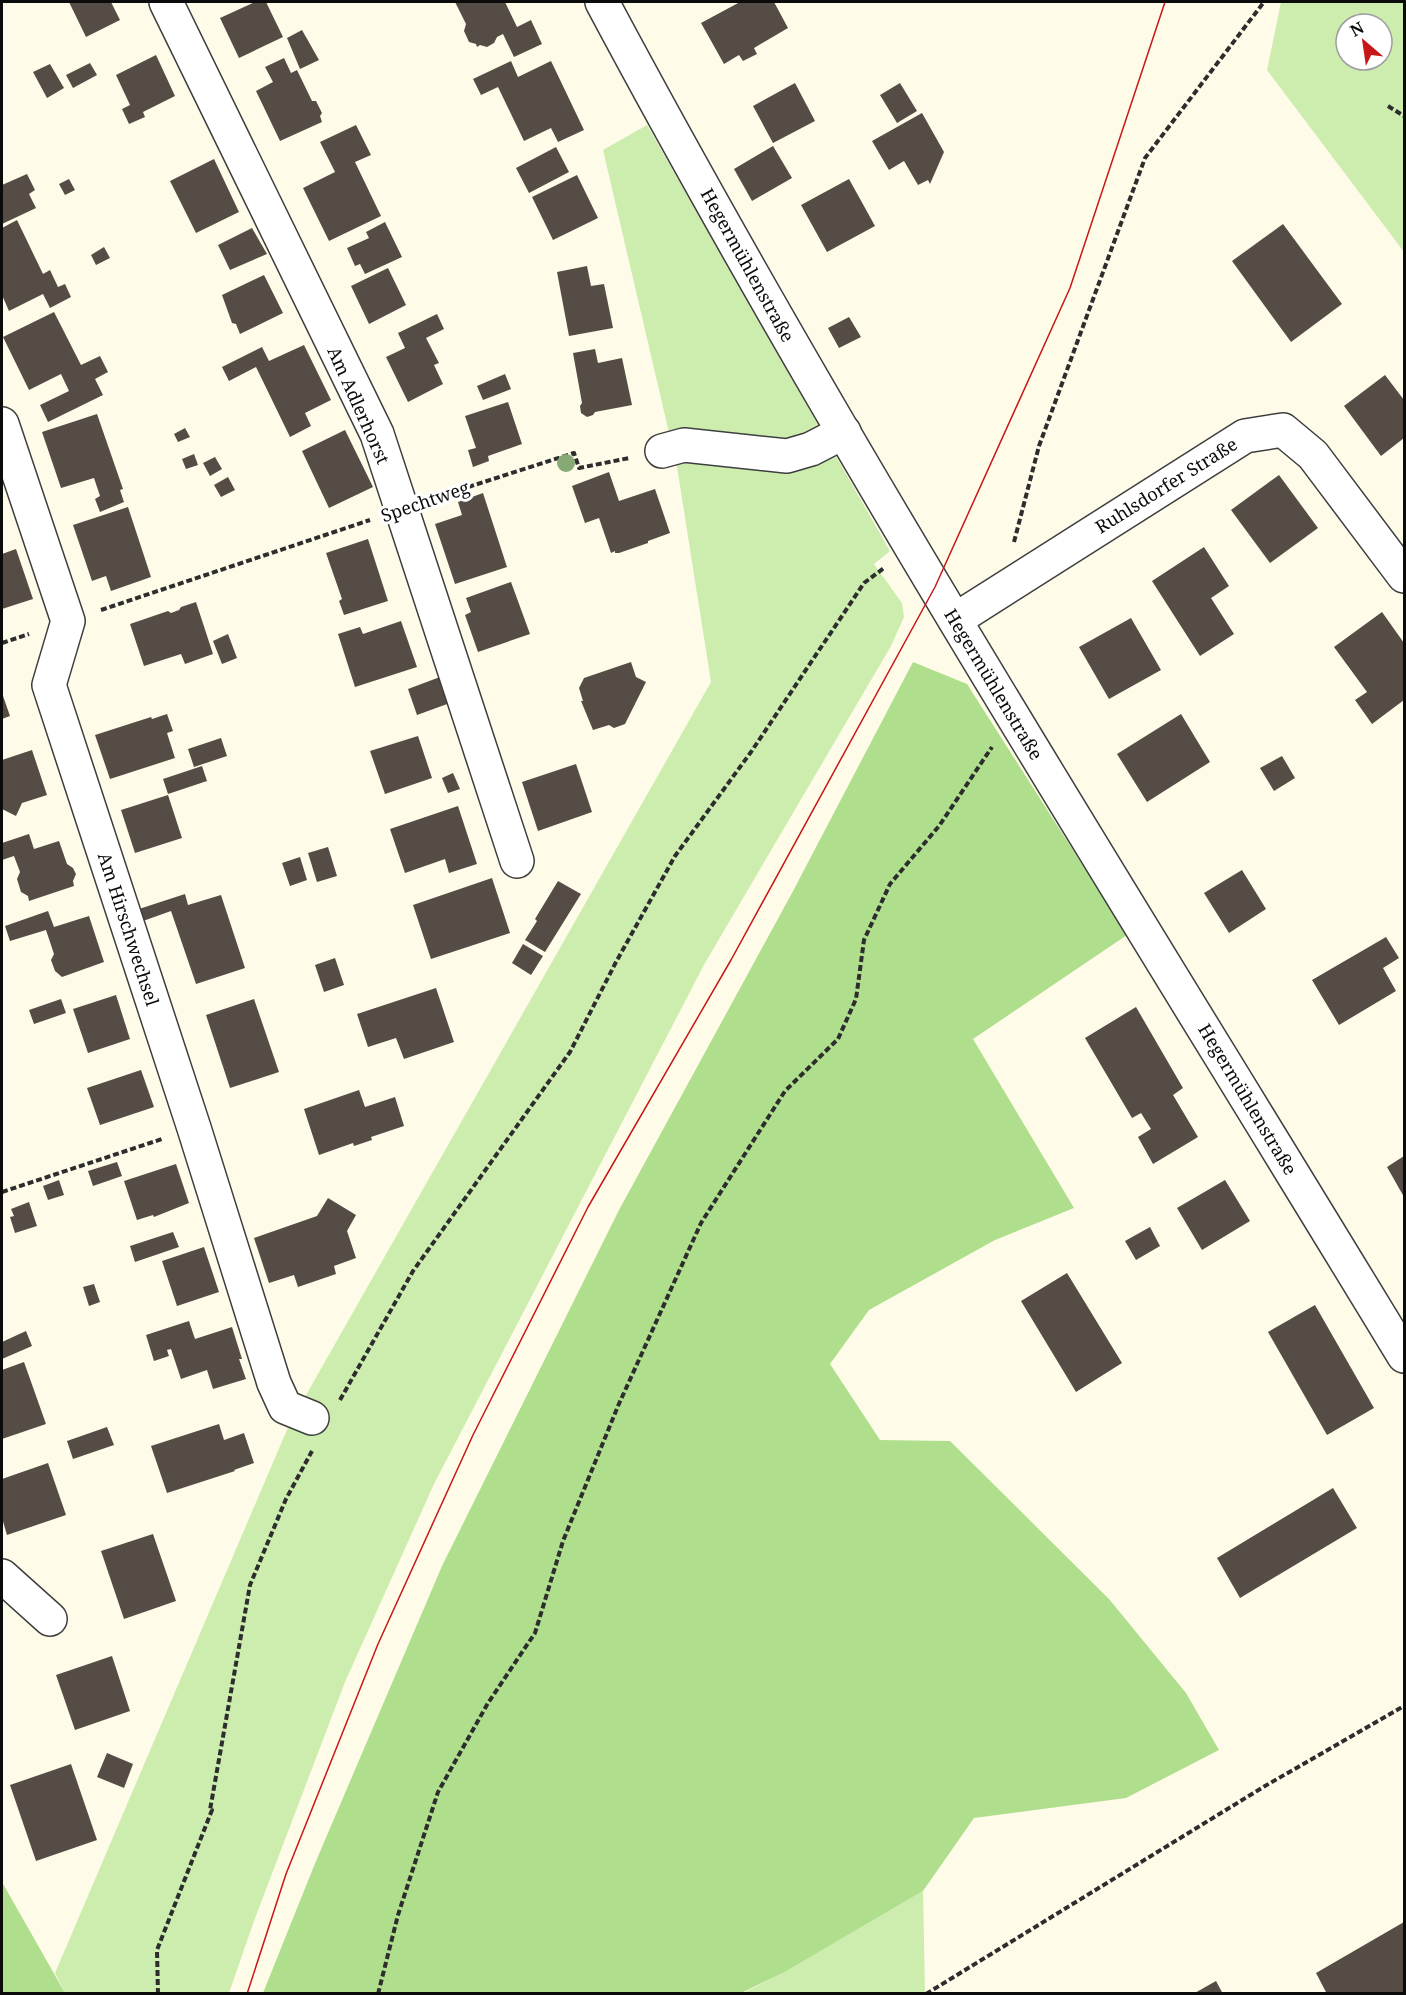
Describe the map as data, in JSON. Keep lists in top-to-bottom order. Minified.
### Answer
{"streets":{"street":["Hegermühlenstraße","Am Adlerhorst","Ruhlsdorfer Straße","Am Hirschwechsel"],"path":["Spechtweg"]},"crossings":[["Hegermühlenstraße","Ruhlsdorfer Straße"],["Am Adlerhorst","Spechtweg"],["Spechtweg","Am Hirschwechsel"]],"north":"top left"}
